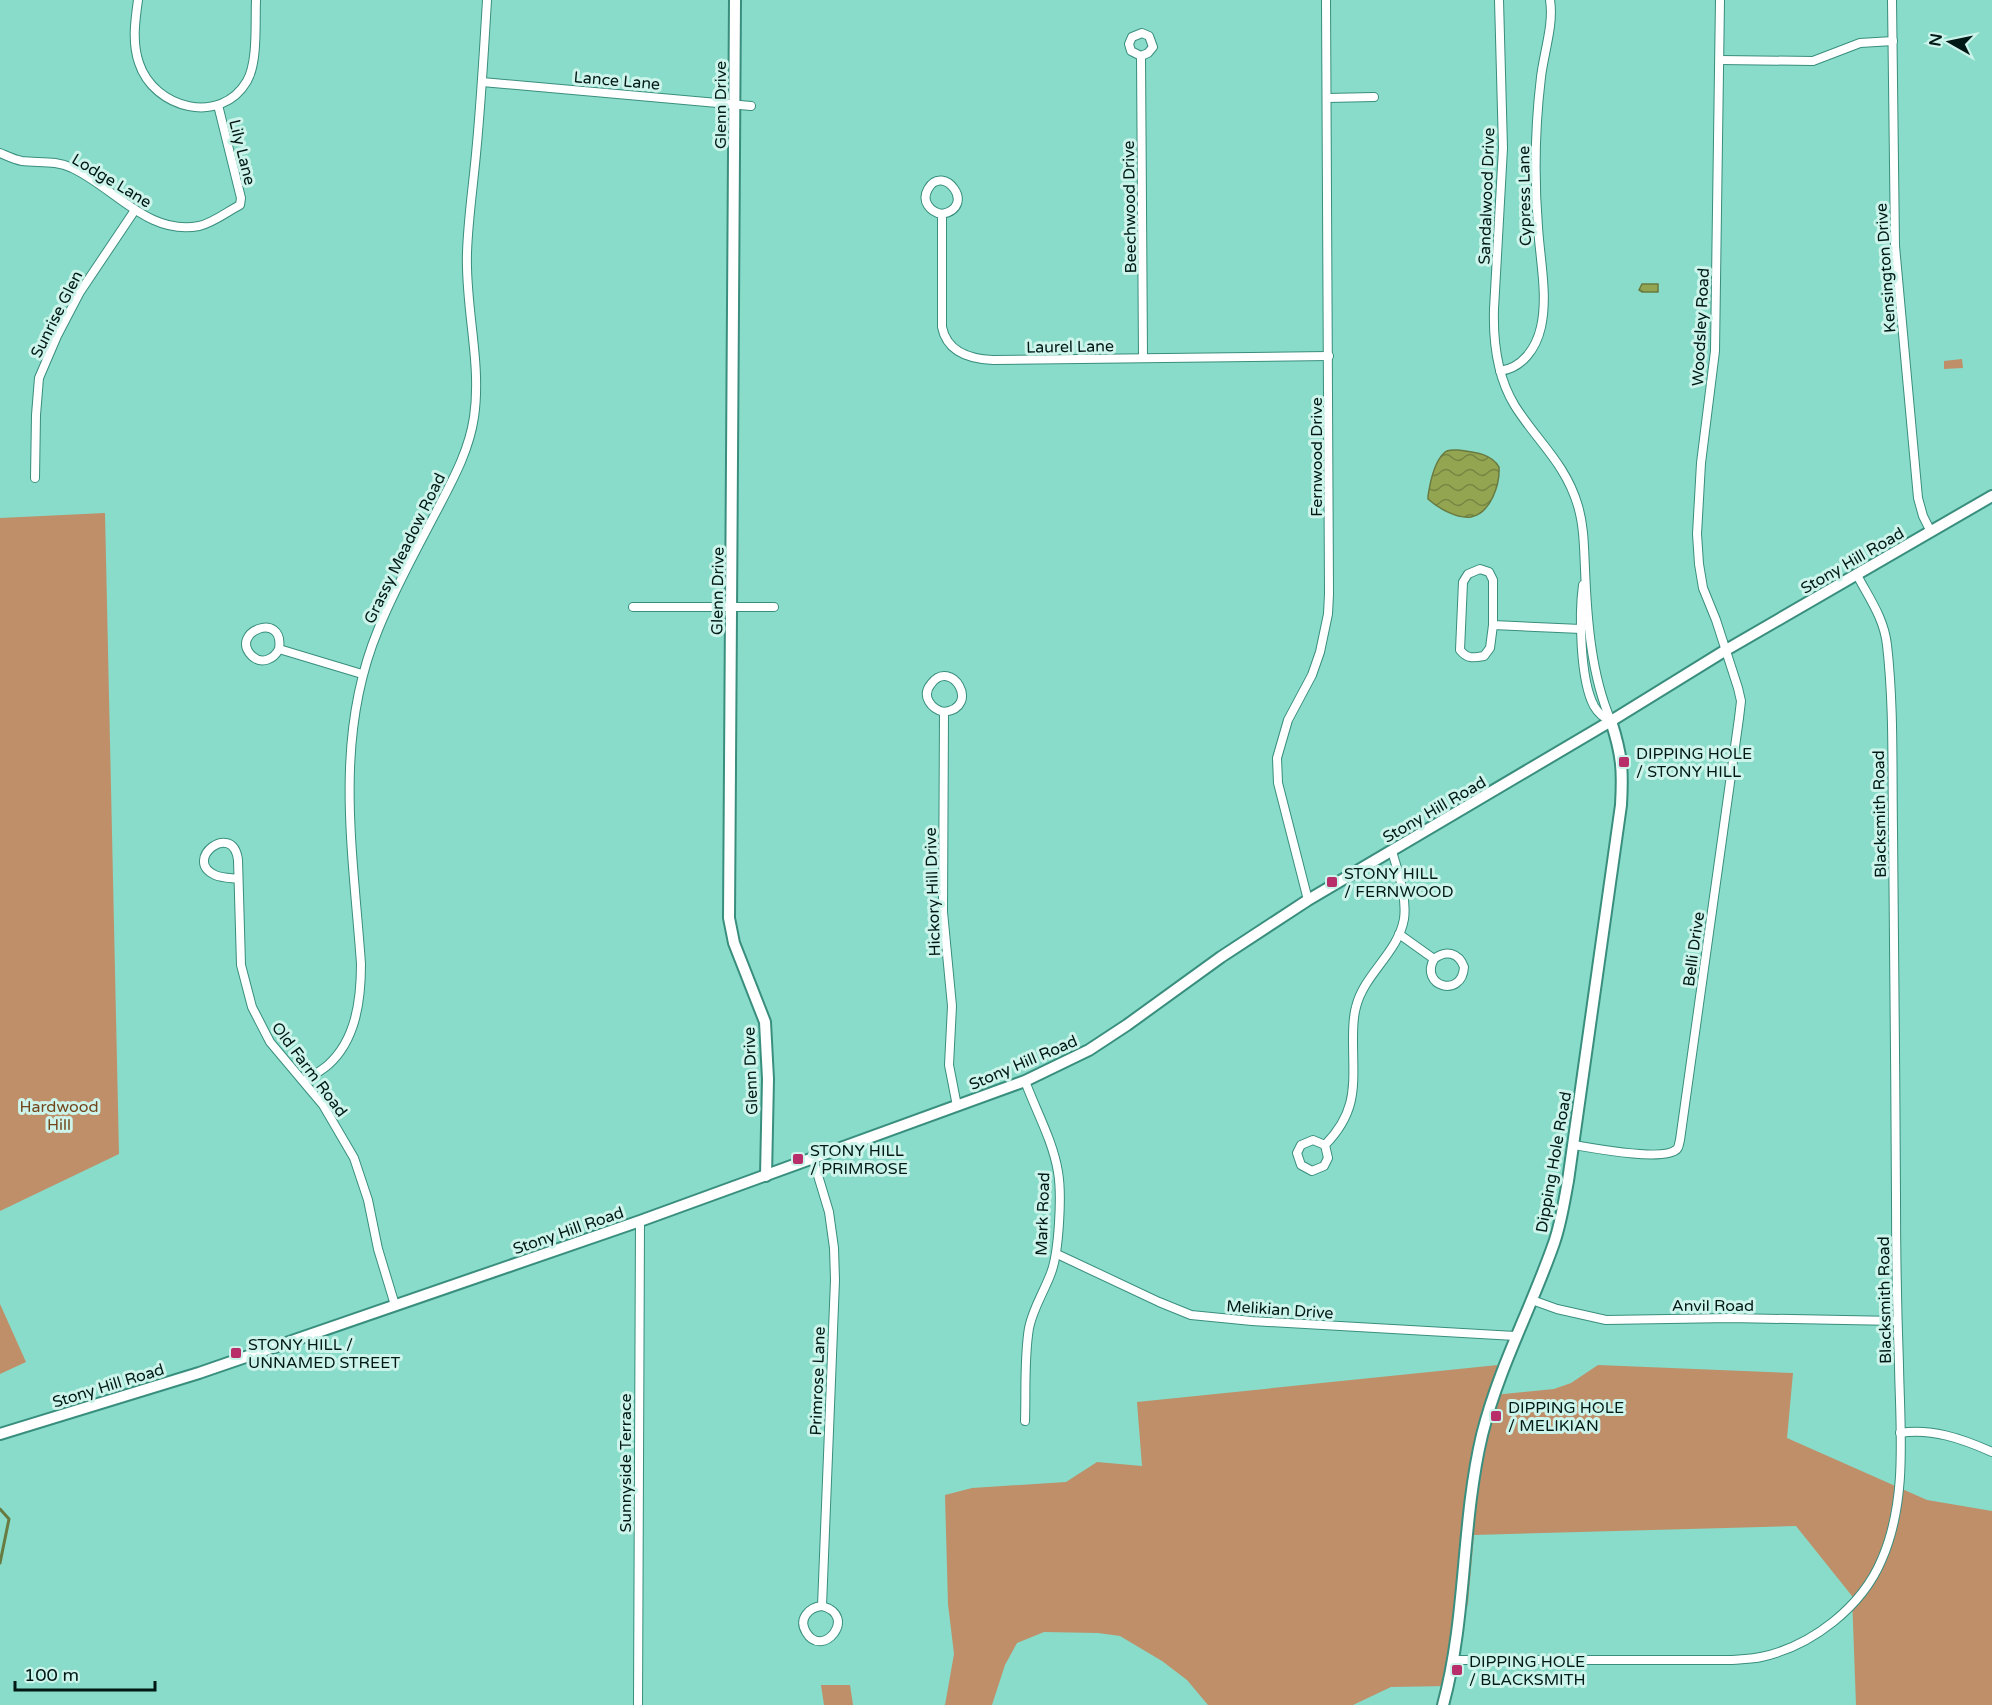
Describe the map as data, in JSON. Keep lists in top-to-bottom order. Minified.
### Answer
{"streets":{"main road":["Glenn Drive","Stony Hill Road","Dipping Hole Road"],"street":["Lance Lane","Lily Lane","Lodge Lane","Sandalwood Drive","Cypress Lane","Beechwood Drive","Kensington Drive","Sunrise Glen","Woodsley Road","Laurel Lane","Fernwood Drive","Grassy Meadow Road","Blacksmith Road","Hickory Hill Drive","Belli Drive","Old Farm Road","Mark Road","Anvil Road","Melikian Drive","Primrose Lane","Sunnyside Terrace"]},"crossings":[["Lance Lane","Glenn Drive"],["Lance Lane","Grassy Meadow Road"],["Glenn Drive","Stony Hill Road"],["Lily Lane","Lodge Lane"],["Lodge Lane","Sunrise Glen"],["Sandalwood Drive","Cypress Lane"],["Beechwood Drive","Laurel Lane"],["Kensington Drive","Stony Hill Road"],["Woodsley Road","Stony Hill Road"],["Woodsley Road","Belli Drive"],["Laurel Lane","Fernwood Drive"],["Fernwood Drive","Stony Hill Road"],["Grassy Meadow Road","Old Farm Road"],["Stony Hill Road","Blacksmith Road"],["Stony Hill Road","Hickory Hill Drive"],["Stony Hill Road","Belli Drive"],["Stony Hill Road","Old Farm Road"],["Stony Hill Road","Dipping Hole Road"],["Stony Hill Road","Mark Road"],["Stony Hill Road","Primrose Lane"],["Stony Hill Road","Sunnyside Terrace"],["Blacksmith Road","Dipping Hole Road"],["Blacksmith Road","Anvil Road"],["Belli Drive","Dipping Hole Road"],["Dipping Hole Road","Anvil Road"],["Dipping Hole Road","Melikian Drive"],["Mark Road","Melikian Drive"]],"parks":["Hardwood Hill"],"places":{"transit":["DIPPING HOLE / STONY HILL","STONY HILL / FERNWOOD","STONY HILL / PRIMROSE","STONY HILL / UNNAMED STREET","DIPPING HOLE / MELIKIAN","DIPPING HOLE / BLACKSMITH"]},"scale_bar":"100 m","north":"left"}
